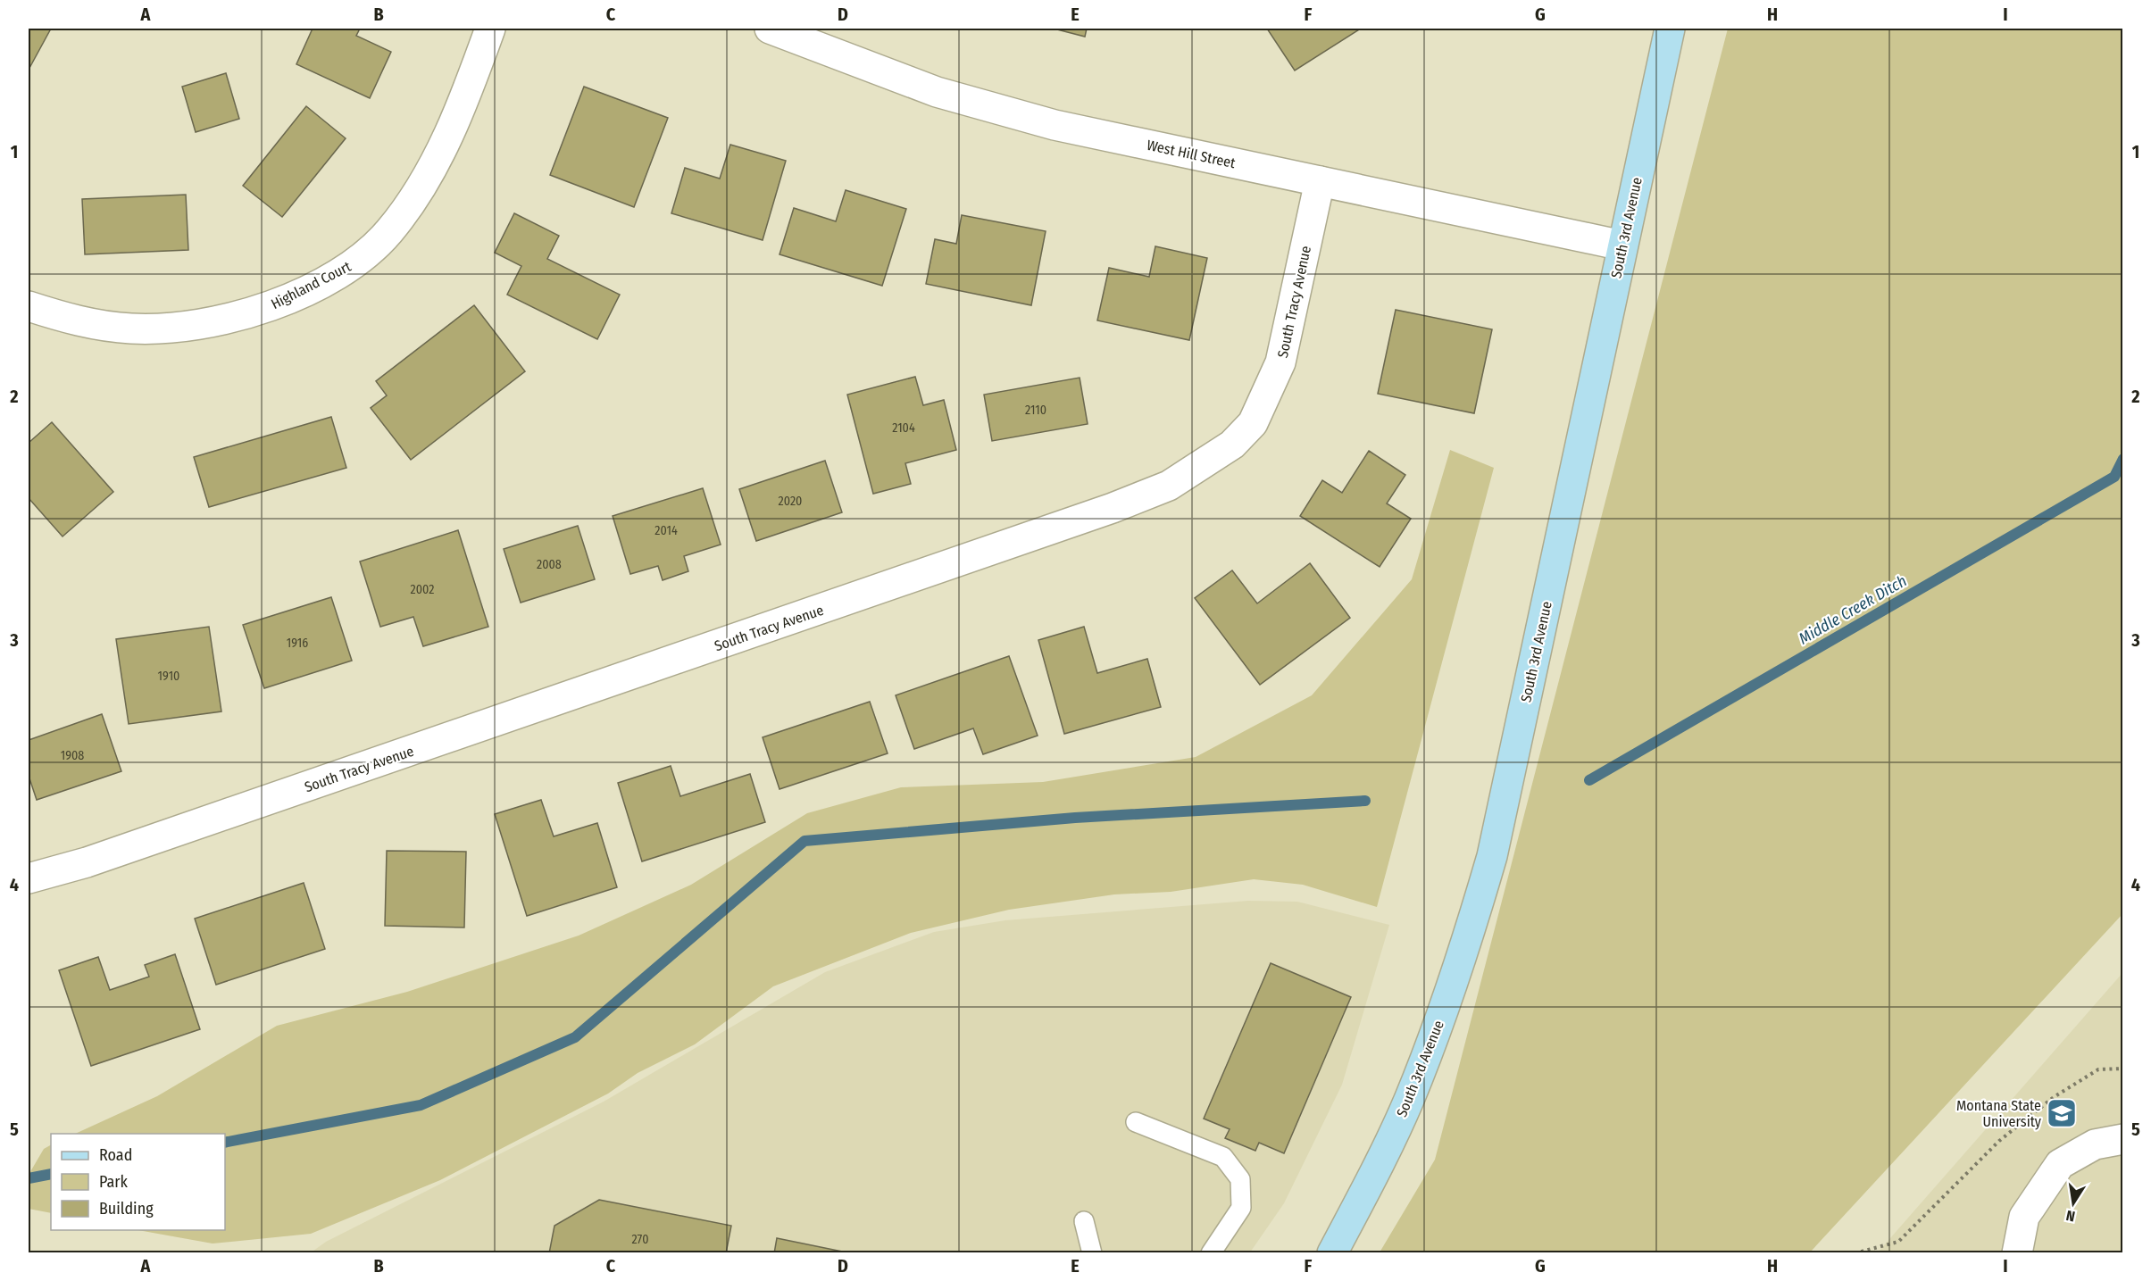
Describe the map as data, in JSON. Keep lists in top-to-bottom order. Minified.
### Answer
{"streets":{"main road":["South 3rd Avenue"],"street":["West Hill Street","Highland Court","South Tracy Avenue"]},"crossings":[["West Hill Street","South 3rd Avenue"],["West Hill Street","South Tracy Avenue"]],"water":["Middle Creek Ditch"],"places":{"school or university":["Montana State University"]},"house_numbers":["2110","2104","2020","2014","2008","2002","1916","1910","1908","270"],"legend":["Road","Park","Building"],"north":"bottom","grid":{"columns":["A","B","C","D","E","F","G","H","I"],"rows":["1","2","3","4","5"]}}
